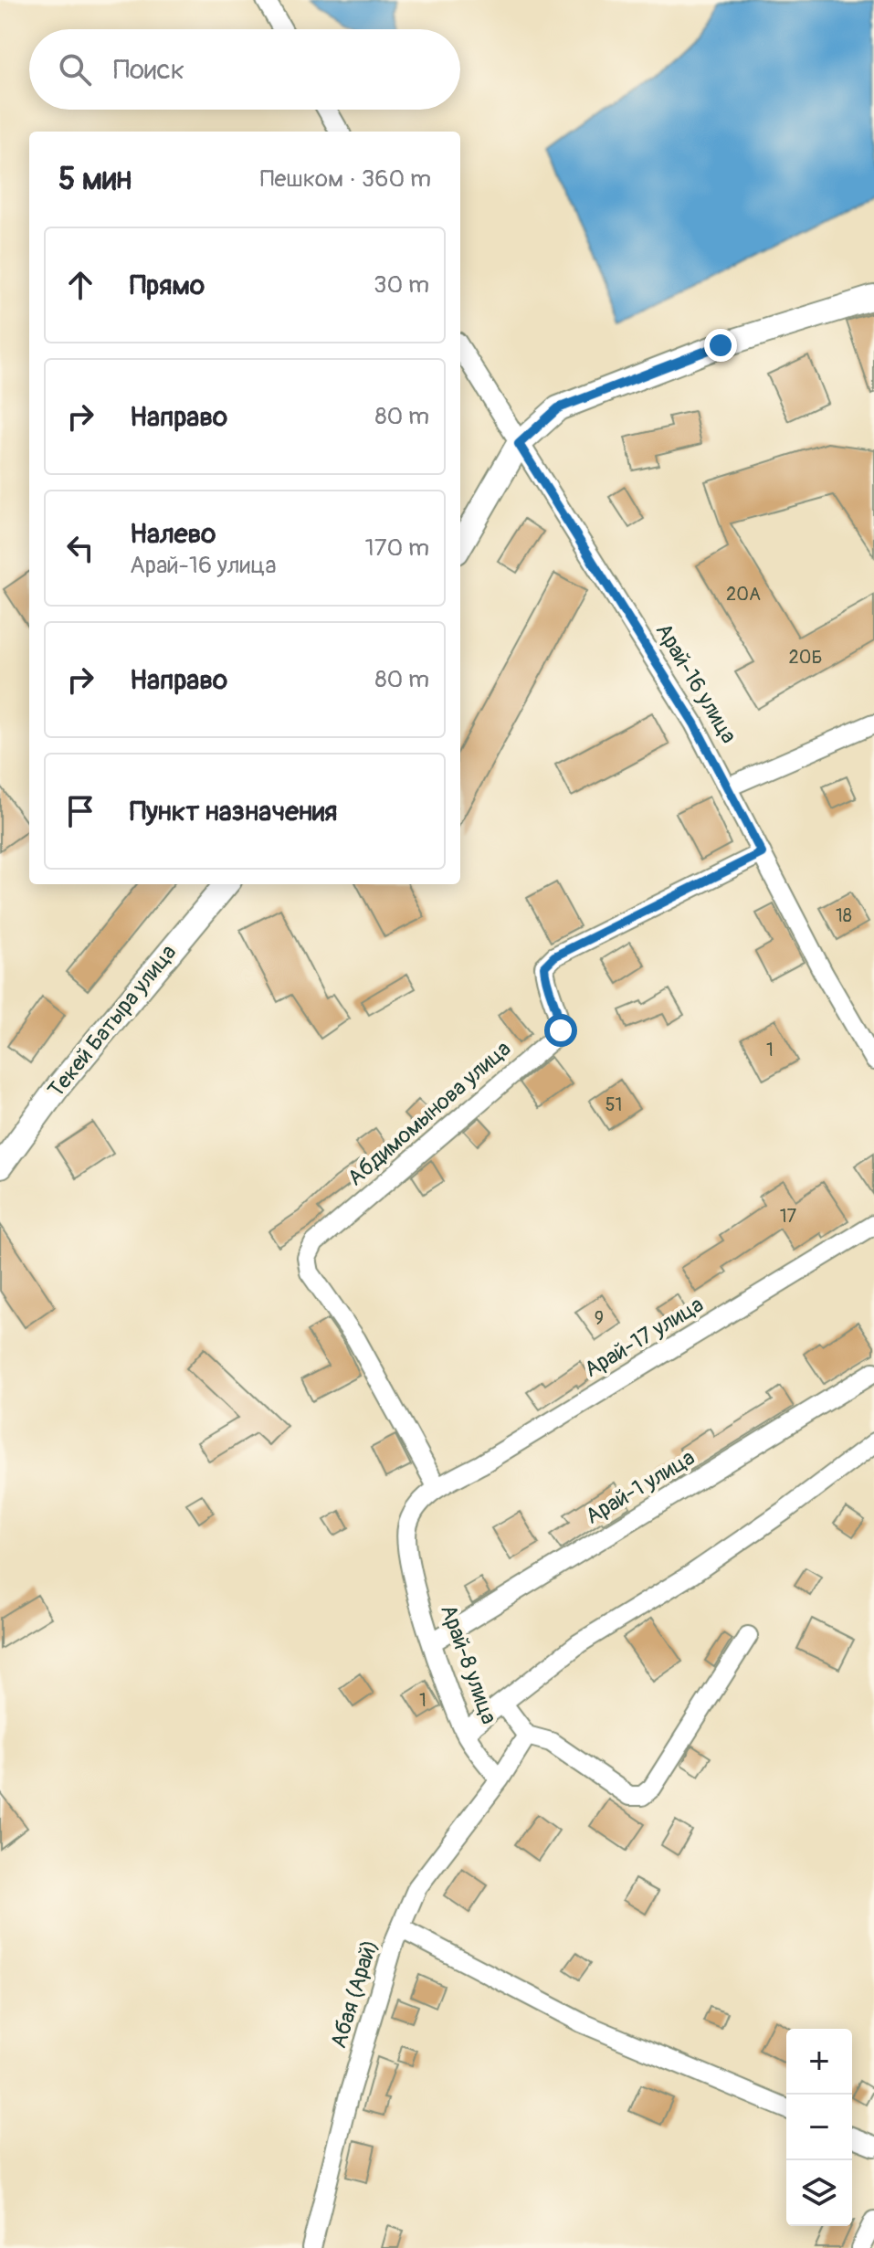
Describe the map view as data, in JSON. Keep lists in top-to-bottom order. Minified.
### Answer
{"streets":{"street":["Арай-16 улица","Текей Батыра улица","Абдимомынова улица","Арай-17 улица","Арай-1 улица","Арай-8 улица","Абая (Арай)"]},"crossings":[["Арай-16 улица","Абдимомынова улица"],["Абдимомынова улица","Арай-17 улица"],["Абдимомынова улица","Арай-8 улица"],["Арай-17 улица","Арай-8 улица"],["Арай-1 улица","Арай-8 улица"],["Арай-8 улица","Абая (Арай)"]],"house_numbers":["20А","20Б","18","1","51","17","9","1"],"page":{"search":"Поиск","heading":["5 мин","Пешком · 360 m"],"list":[["Прямо","30 m"],["Направо","80 m"],["Налево","Арай-16 улица","170 m"],["Направо","80 m"],"Пункт назначения"],"map_buttons":["+","−"]}}
